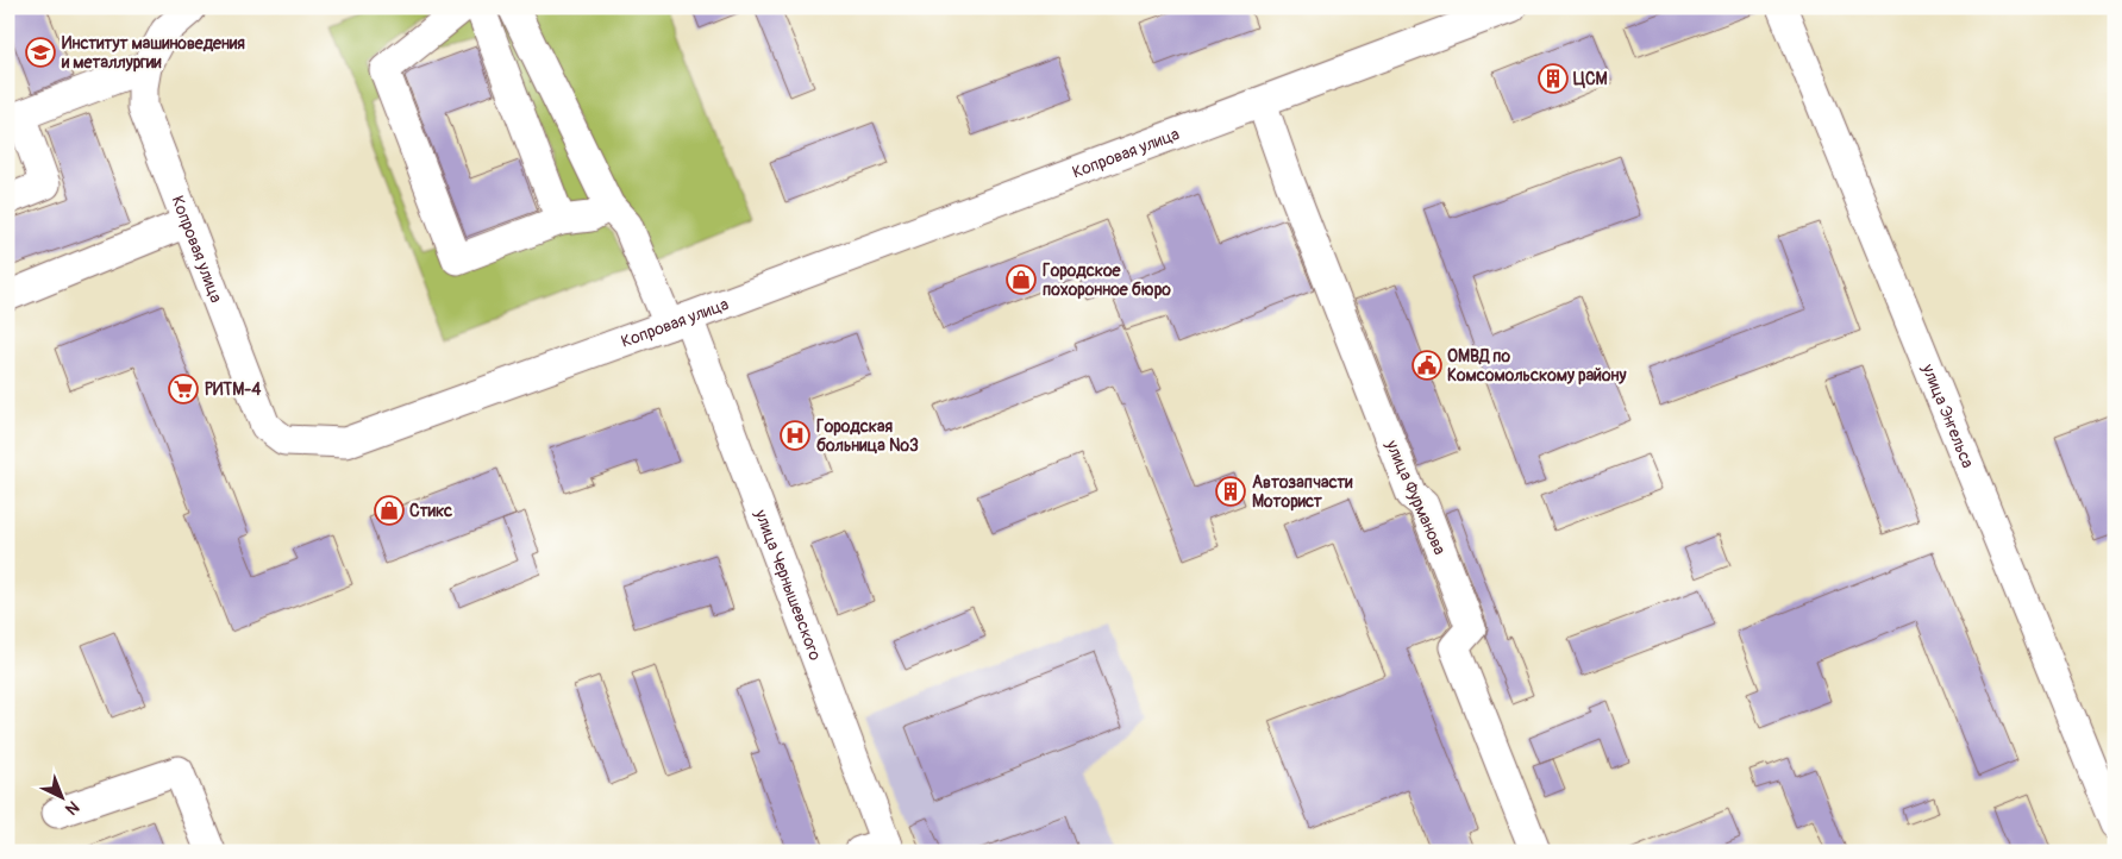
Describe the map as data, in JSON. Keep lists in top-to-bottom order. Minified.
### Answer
{"streets":{"street":["Копровая улица","улица Энгельса","улица Фурманова","улица Чернышевского"]},"crossings":[["Копровая улица","улица Фурманова"],["Копровая улица","улица Чернышевского"]],"places":{"school or university":["Институт машиноведения и металлургии"],"building":["ЦСМ","Автозапчасти Моторист"],"shop":["Городское похоронное бюро","Стикс"],"public building":["ОМВД по Комсомольскому району"],"supermarket":["РИТМ-4"],"hospital":["Городская больница №3"]},"north":"bottom right"}
